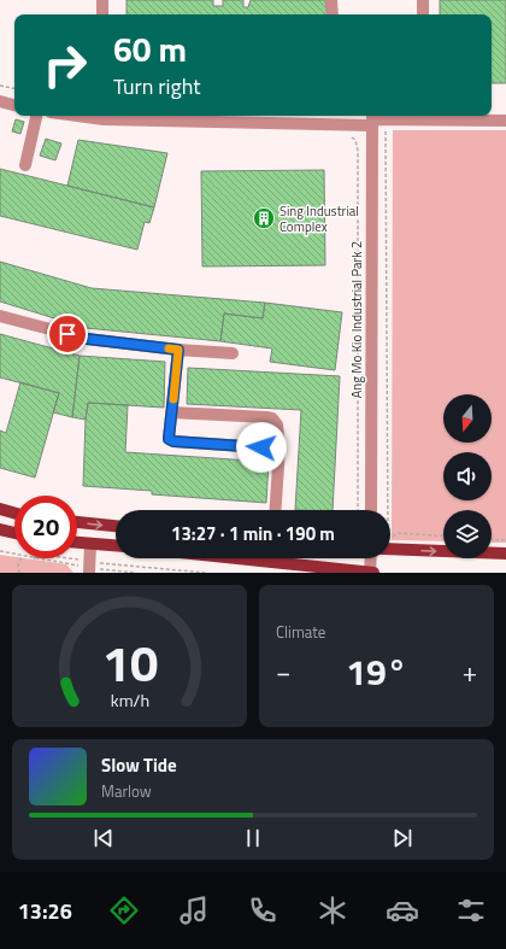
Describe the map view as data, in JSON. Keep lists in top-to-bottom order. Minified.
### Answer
{"streets":{"street":["Ang Mo Kio Industrial Park 2"]},"places":{"building":["Sing Industrial Complex"]},"north":"bottom","page":{"turn":["60 m","Turn right"],"limit":"20","trip":"13:27 · 1 min · 190 m","tile":"Climate","heat":["−","19°","+"],"song":["Slow Tide","Marlow"],"tabs":"13:26","gauge":["10","km/h"]}}
